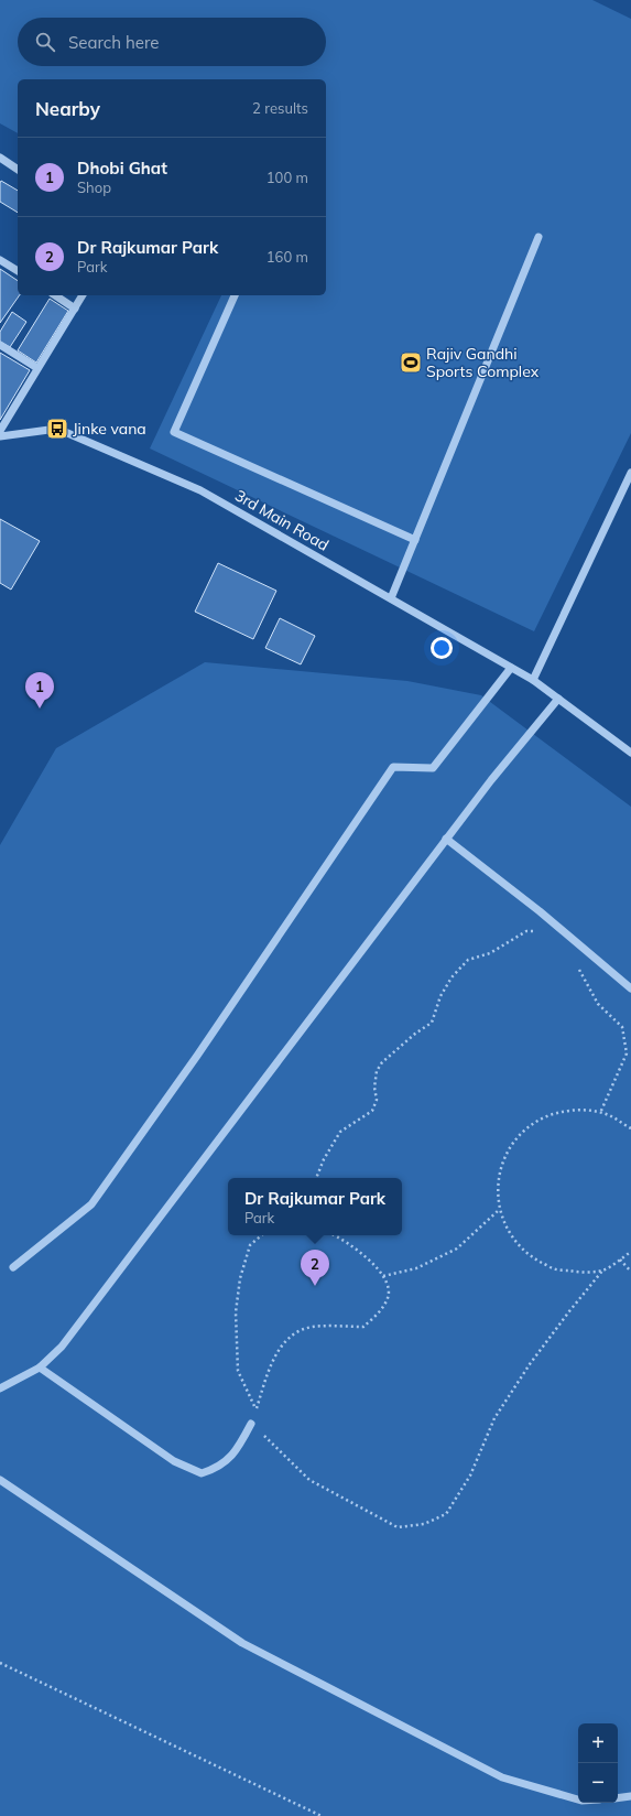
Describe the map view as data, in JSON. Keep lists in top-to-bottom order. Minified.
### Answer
{"streets":{"street":["3rd Main Road"]},"places":{"sports":["Rajiv Gandhi Sports Complex"],"bus stop":["Jinke vana"]},"page":{"search":"Search here","heading":["Nearby","2 results"],"list":[{"mark":"1","name":"Dhobi Ghat","note":"Shop","value":"100 m"},{"mark":"2","name":"Dr Rajkumar Park","note":"Park","value":"160 m"}],"pins":["1","2"],"popup":["Dr Rajkumar Park","Park"],"map_buttons":["+","−"]}}
